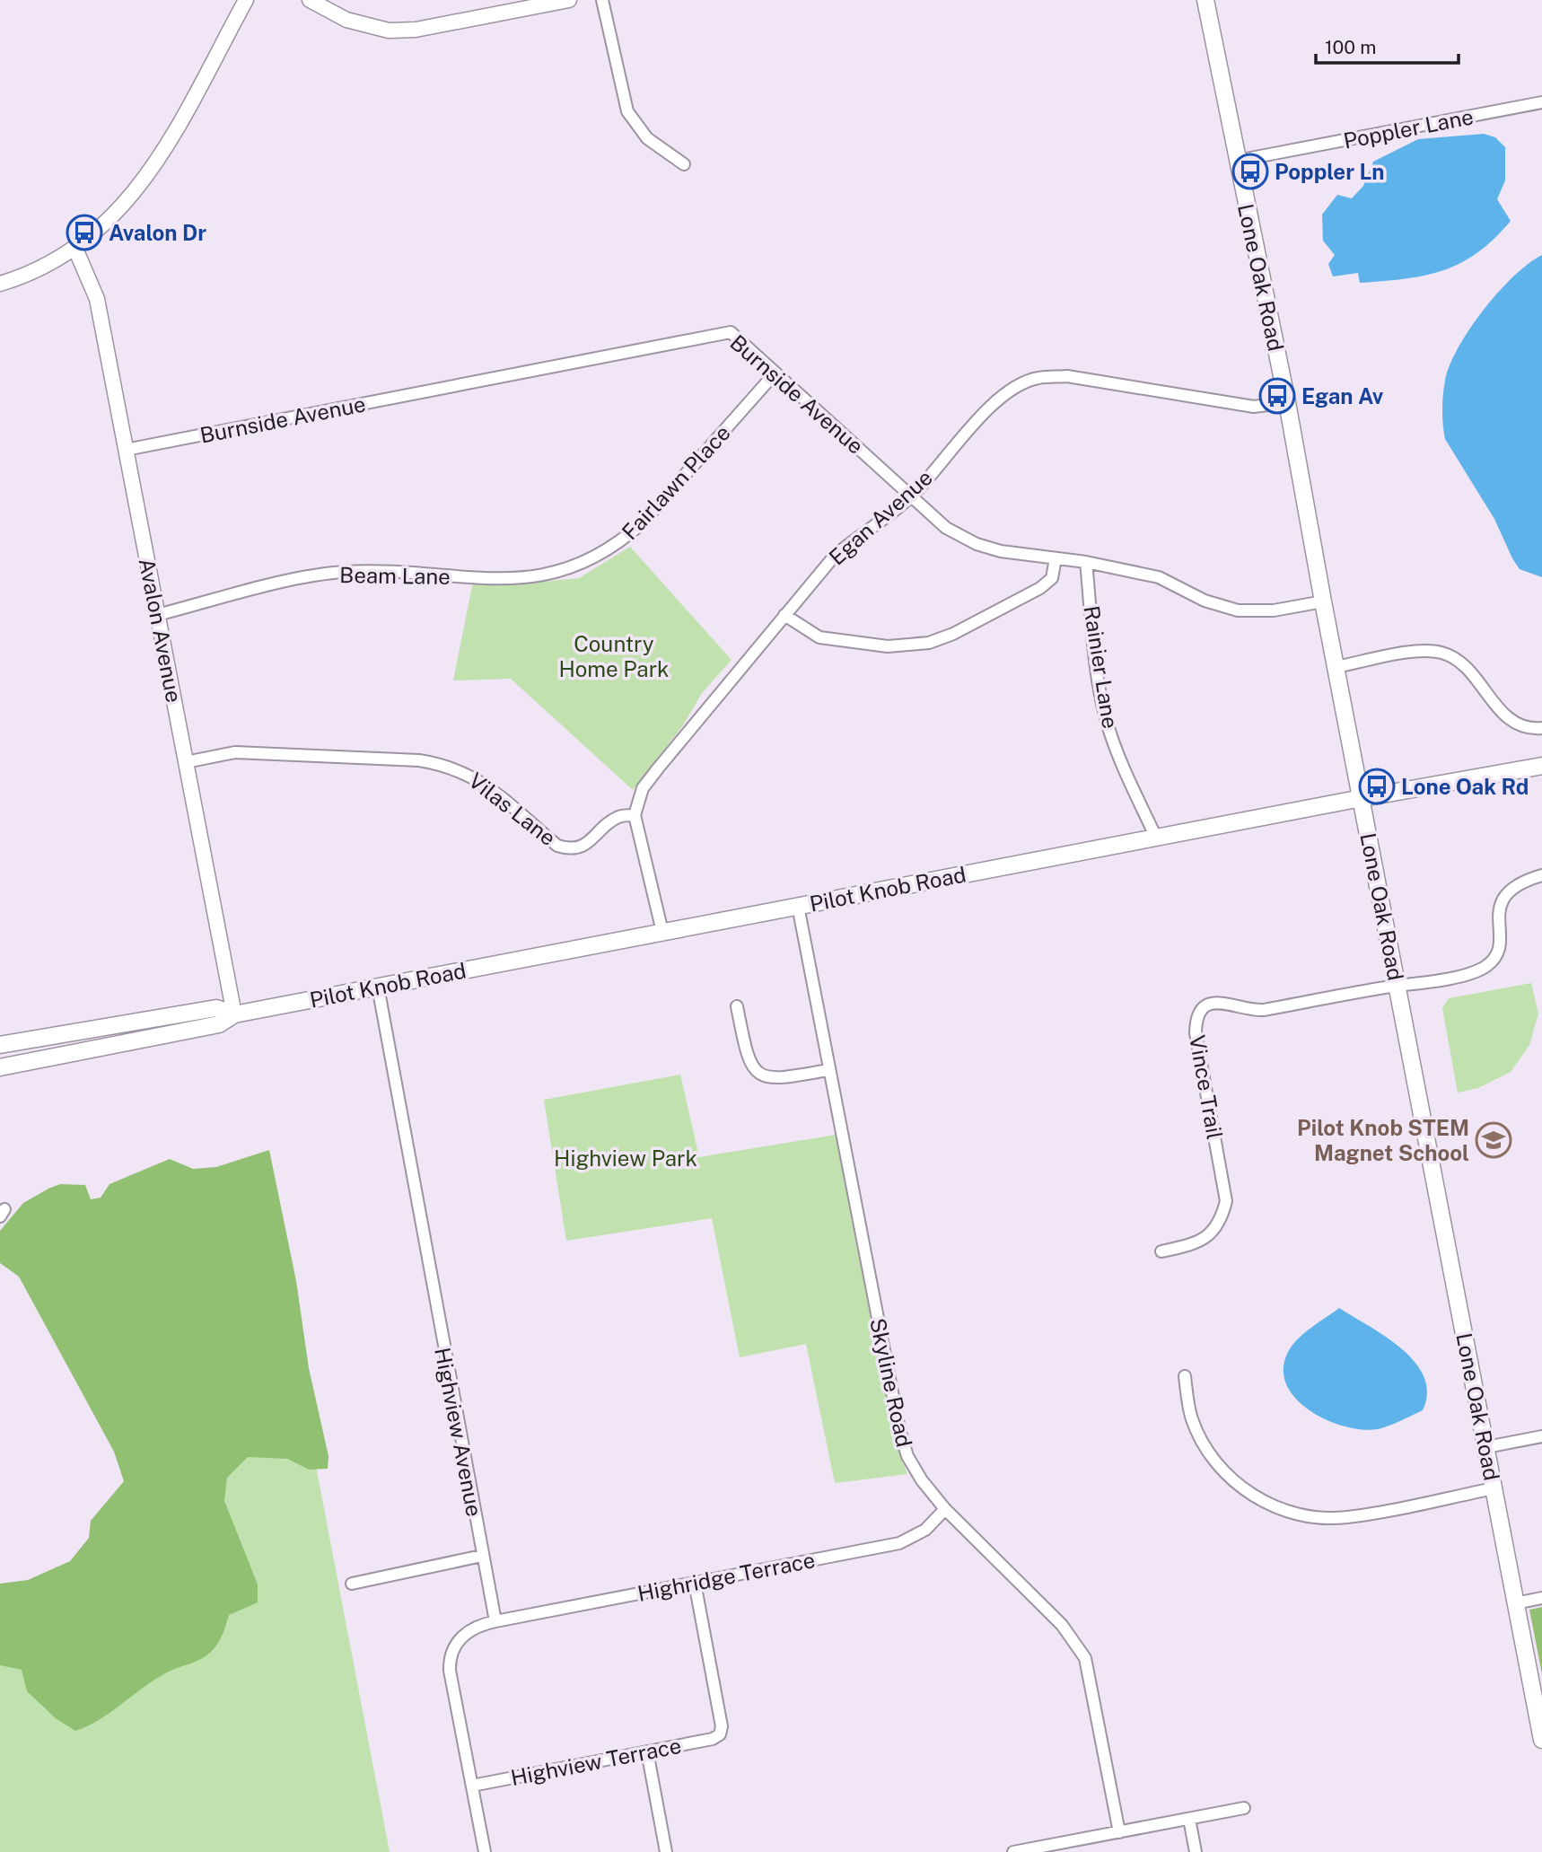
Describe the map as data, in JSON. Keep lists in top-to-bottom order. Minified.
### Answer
{"streets":{"main road":["Lone Oak Road","Pilot Knob Road"],"street":["Poppler Lane","Burnside Avenue","Fairlawn Place","Egan Avenue","Beam Lane","Avalon Avenue","Rainier Lane","Vilas Lane","Vince Trail","Skyline Road","Highview Avenue","Highridge Terrace","Highview Terrace"]},"crossings":[["Poppler Lane","Lone Oak Road"],["Lone Oak Road","Burnside Avenue"],["Lone Oak Road","Egan Avenue"],["Lone Oak Road","Pilot Knob Road"],["Lone Oak Road","Vince Trail"],["Burnside Avenue","Fairlawn Place"],["Burnside Avenue","Egan Avenue"],["Burnside Avenue","Avalon Avenue"],["Burnside Avenue","Rainier Lane"],["Fairlawn Place","Beam Lane"],["Egan Avenue","Vilas Lane"],["Beam Lane","Avalon Avenue"],["Avalon Avenue","Vilas Lane"],["Avalon Avenue","Pilot Knob Road"],["Rainier Lane","Pilot Knob Road"],["Pilot Knob Road","Skyline Road"],["Pilot Knob Road","Highview Avenue"],["Skyline Road","Highridge Terrace"],["Highview Avenue","Highridge Terrace"],["Highridge Terrace","Highview Terrace"]],"parks":["Country Home Park","Highview Park"],"places":{"bus stop":["Poppler Ln","Avalon Dr","Egan Av","Lone Oak Rd"],"school or university":["Pilot Knob STEM Magnet School"]},"scale_bar":"100 m"}
